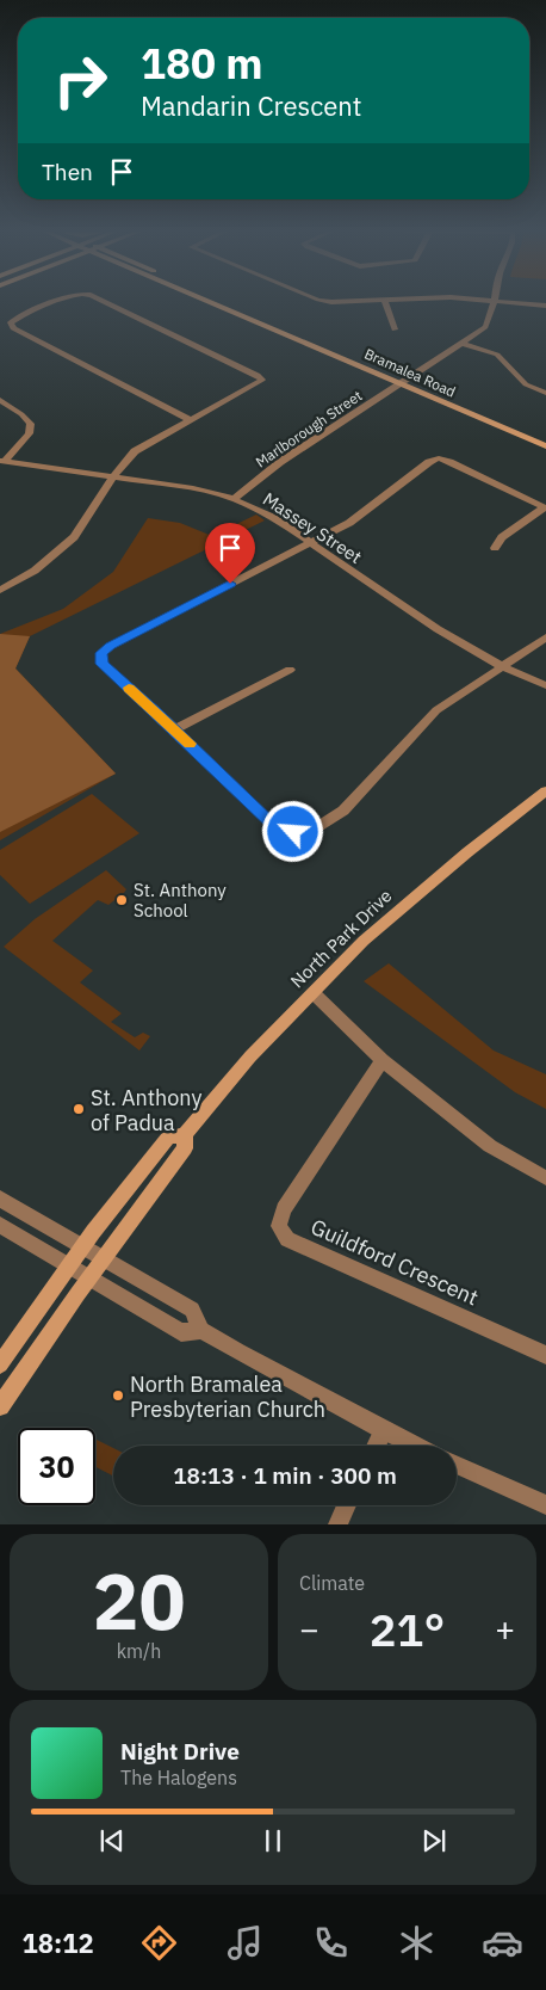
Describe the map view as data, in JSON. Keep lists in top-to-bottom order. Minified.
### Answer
{"streets":{"main road":["Bramalea Road","North Park Drive"],"street":["Marlborough Street","Massey Street","Guildford Crescent"]},"crossings":[["Bramalea Road","Marlborough Street"],["Marlborough Street","Massey Street"]],"places":["St. Anthony School","St. Anthony of Padua","North Bramalea Presbyterian Church"],"page":{"turn":["180 m","Mandarin Crescent"],"then":"Then","limit":"30","trip":"18:13 · 1 min · 300 m","tile":[["20","km/h"],"Climate"],"heat":["−","21°","+"],"song":["Night Drive","The Halogens"],"tabs":"18:12"}}
